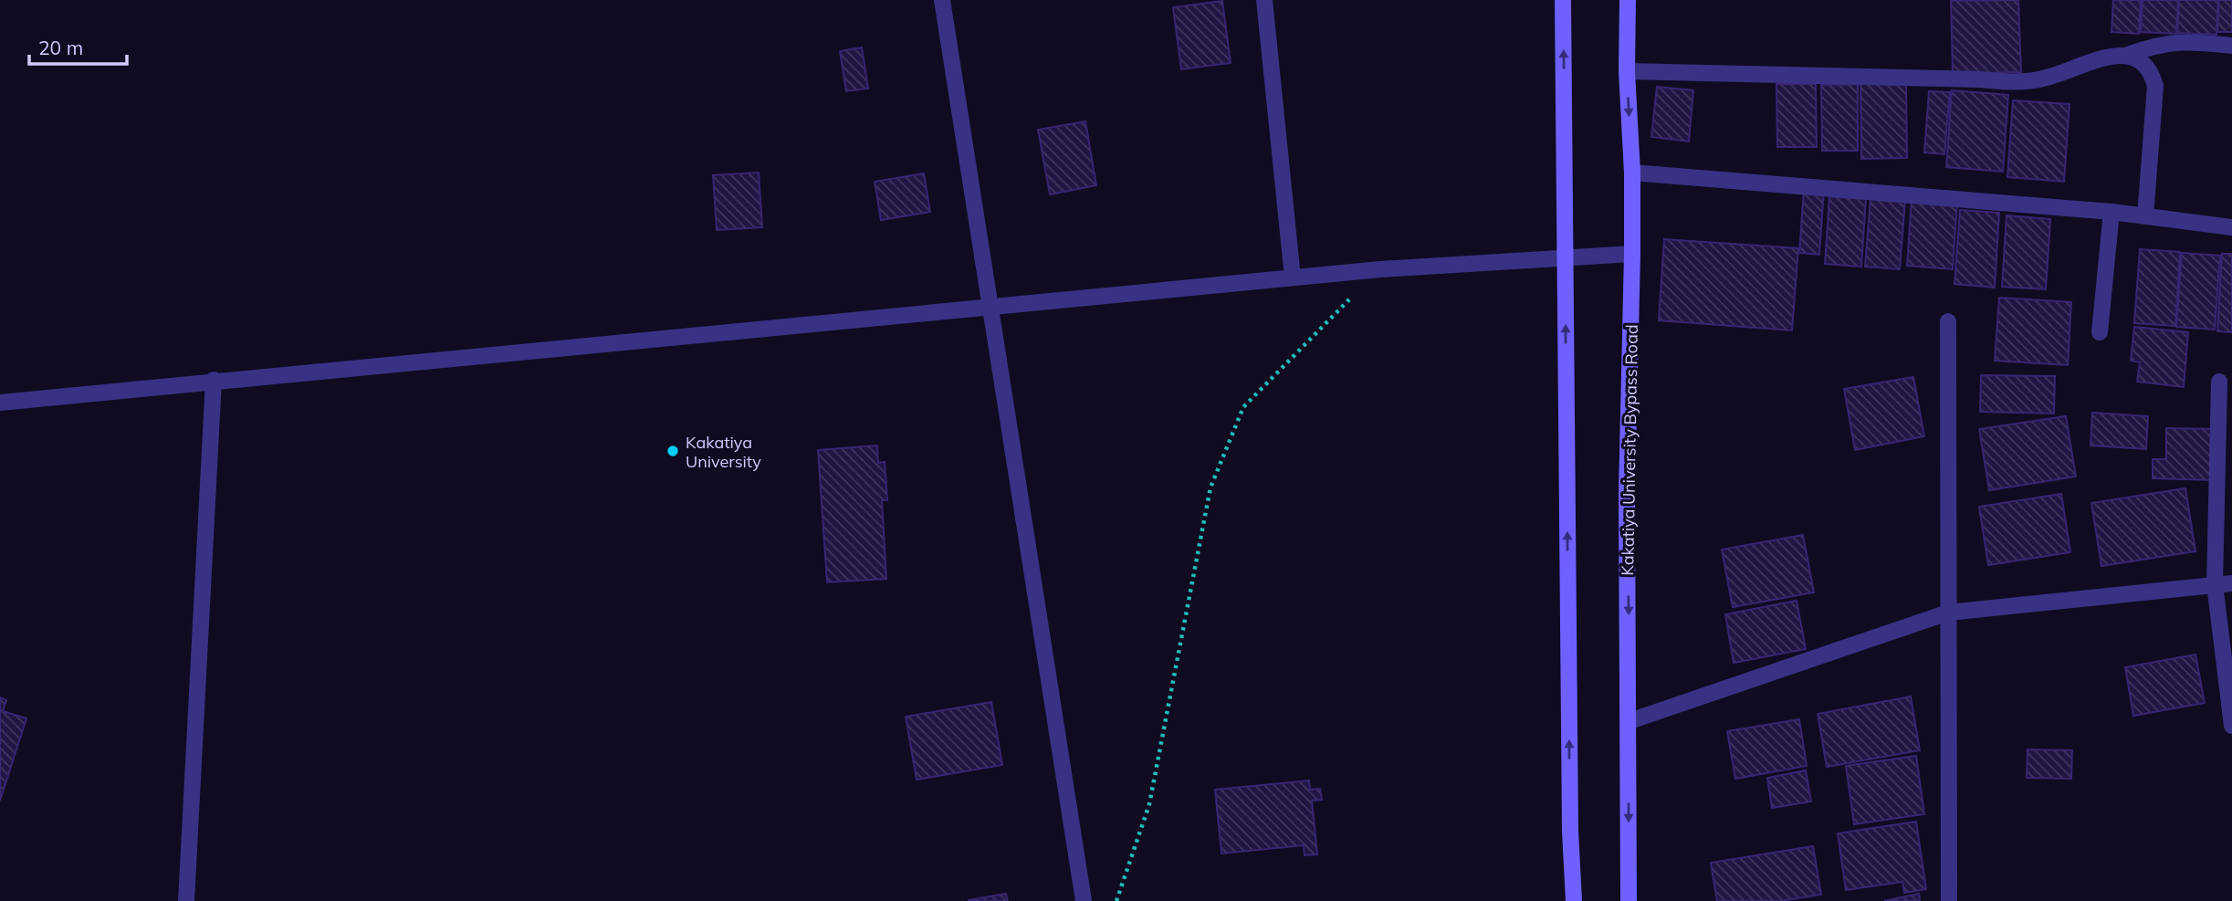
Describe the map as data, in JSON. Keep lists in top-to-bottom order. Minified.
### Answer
{"streets":{"main road":["Kakatiya University Bypass Road"]},"places":["Kakatiya University"],"scale_bar":"20 m"}
